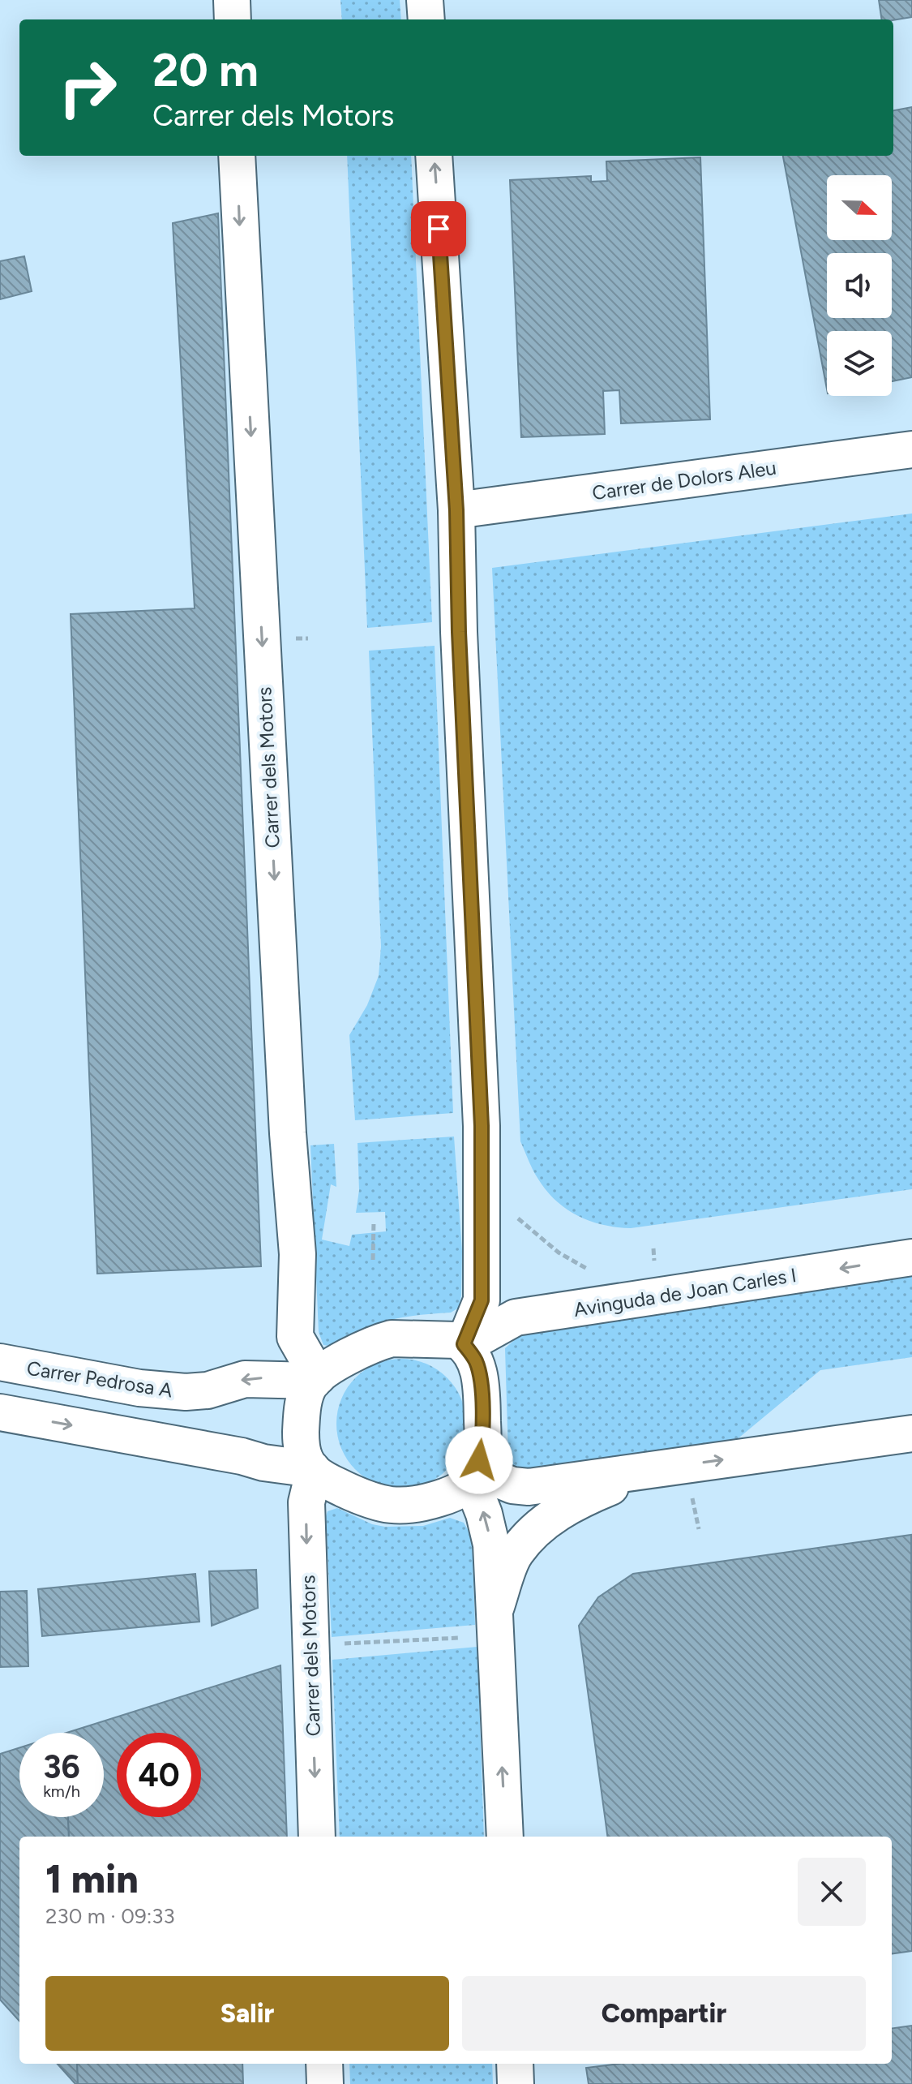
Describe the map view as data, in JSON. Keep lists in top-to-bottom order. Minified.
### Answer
{"streets":{"street":["Carrer de Dolors Aleu","Carrer dels Motors","Avinguda de Joan Carles I","Carrer Pedrosa A"]},"crossings":[["Carrer dels Motors","Avinguda de Joan Carles I"],["Carrer dels Motors","Carrer Pedrosa A"],["Avinguda de Joan Carles I","Carrer Pedrosa A"]],"north":"right","page":{"turn":["20 m","Carrer dels Motors"],"speed":"36 km/h","limit":"40","heading":["1 min","230 m · 09:33"],"buttons":["Salir","Compartir"]}}
